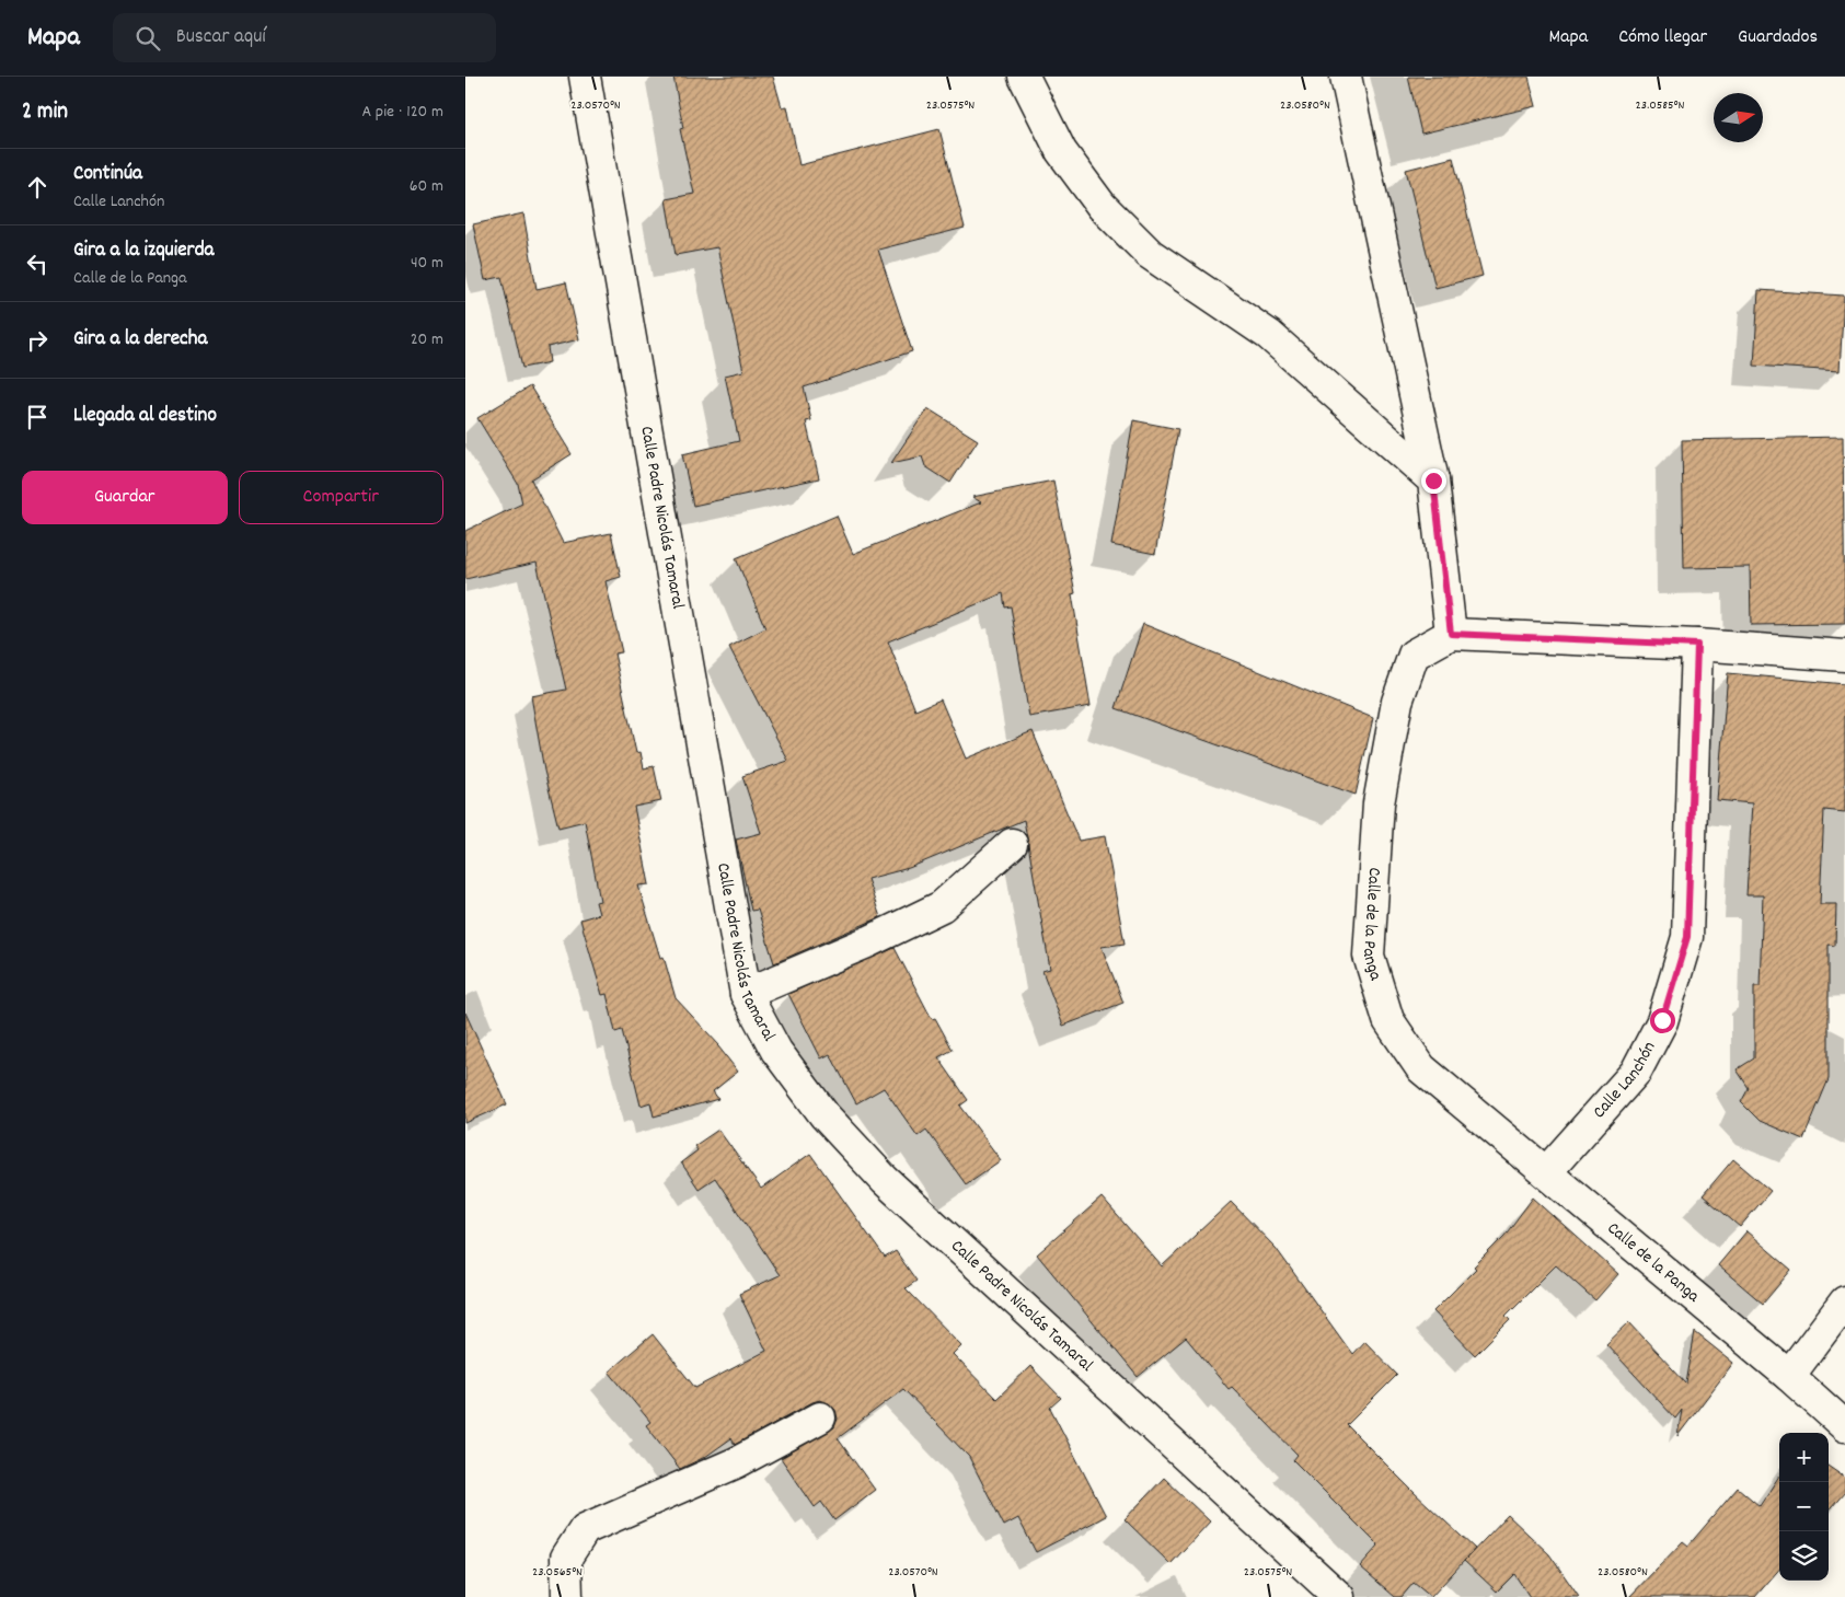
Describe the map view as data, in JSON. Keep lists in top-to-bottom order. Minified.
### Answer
{"streets":{"street":["Calle Padre Nicolás Tamaral","Calle de la Panga","Calle Lanchón"]},"crossings":[["Calle de la Panga","Calle Lanchón"]],"north":"right","page":{"header":"Mapa","search":"Buscar aquí","nav":["Mapa","Cómo llegar","Guardados"],"heading":["2 min","A pie · 120 m"],"list":[["Continúa","Calle Lanchón","60 m"],["Gira a la izquierda","Calle de la Panga","40 m"],["Gira a la derecha","20 m"],"Llegada al destino"],"buttons":["Guardar","Compartir"],"map_buttons":["+","−"]},"coordinates":["23.0570°N","23.0575°N","23.0580°N","23.0585°N","23.0565°N"]}
